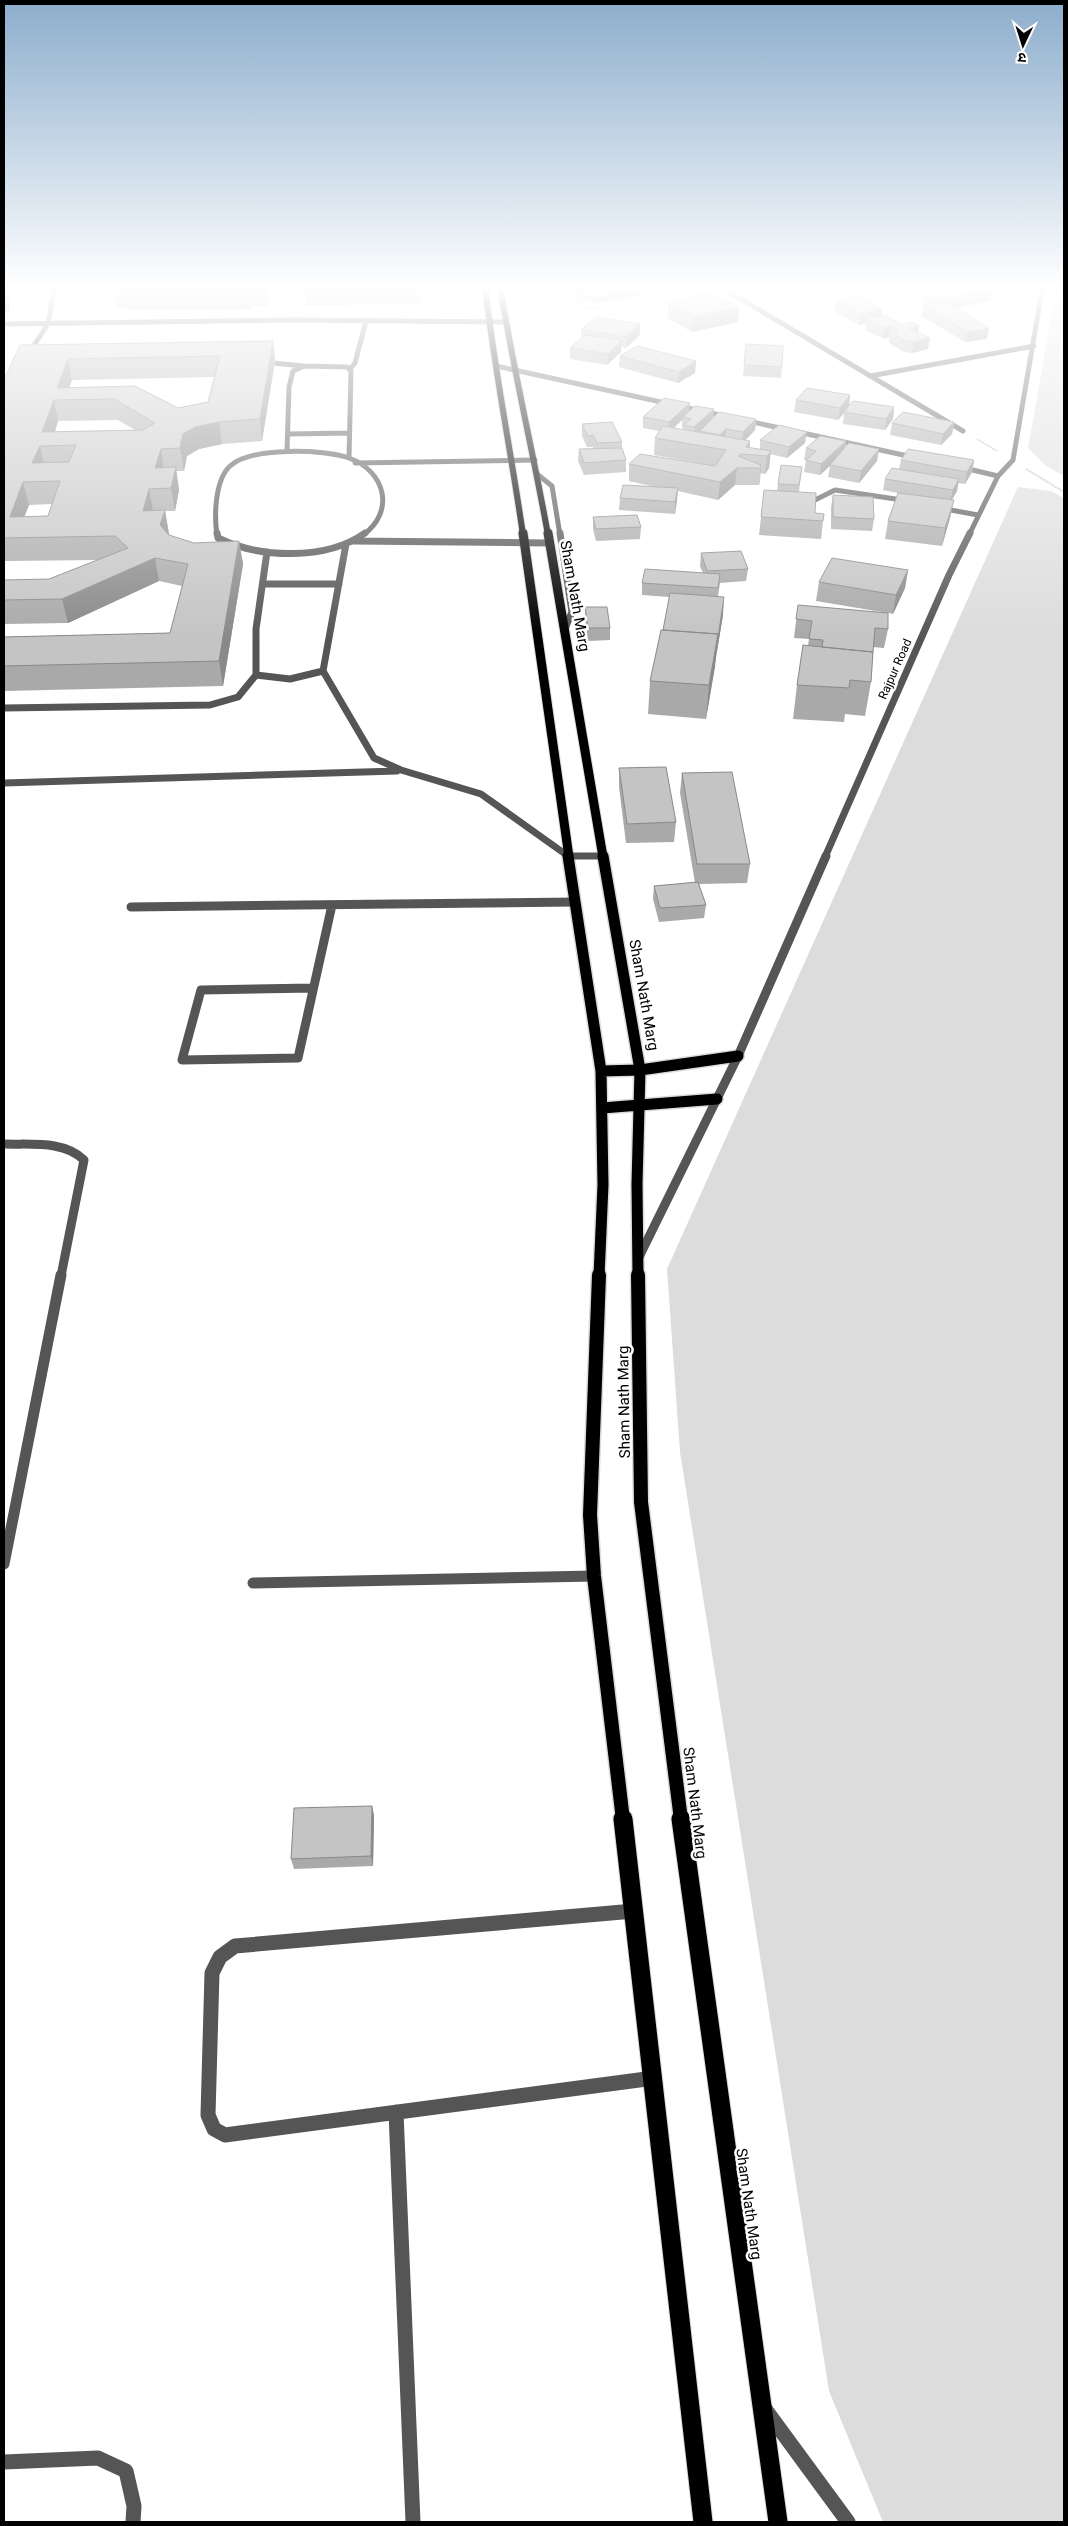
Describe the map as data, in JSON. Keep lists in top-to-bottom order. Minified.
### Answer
{"streets":{"main road":["Sham Nath Marg"],"street":["Rajpur Road"]},"crossings":[["Sham Nath Marg","Rajpur Road"]],"north":"bottom"}
